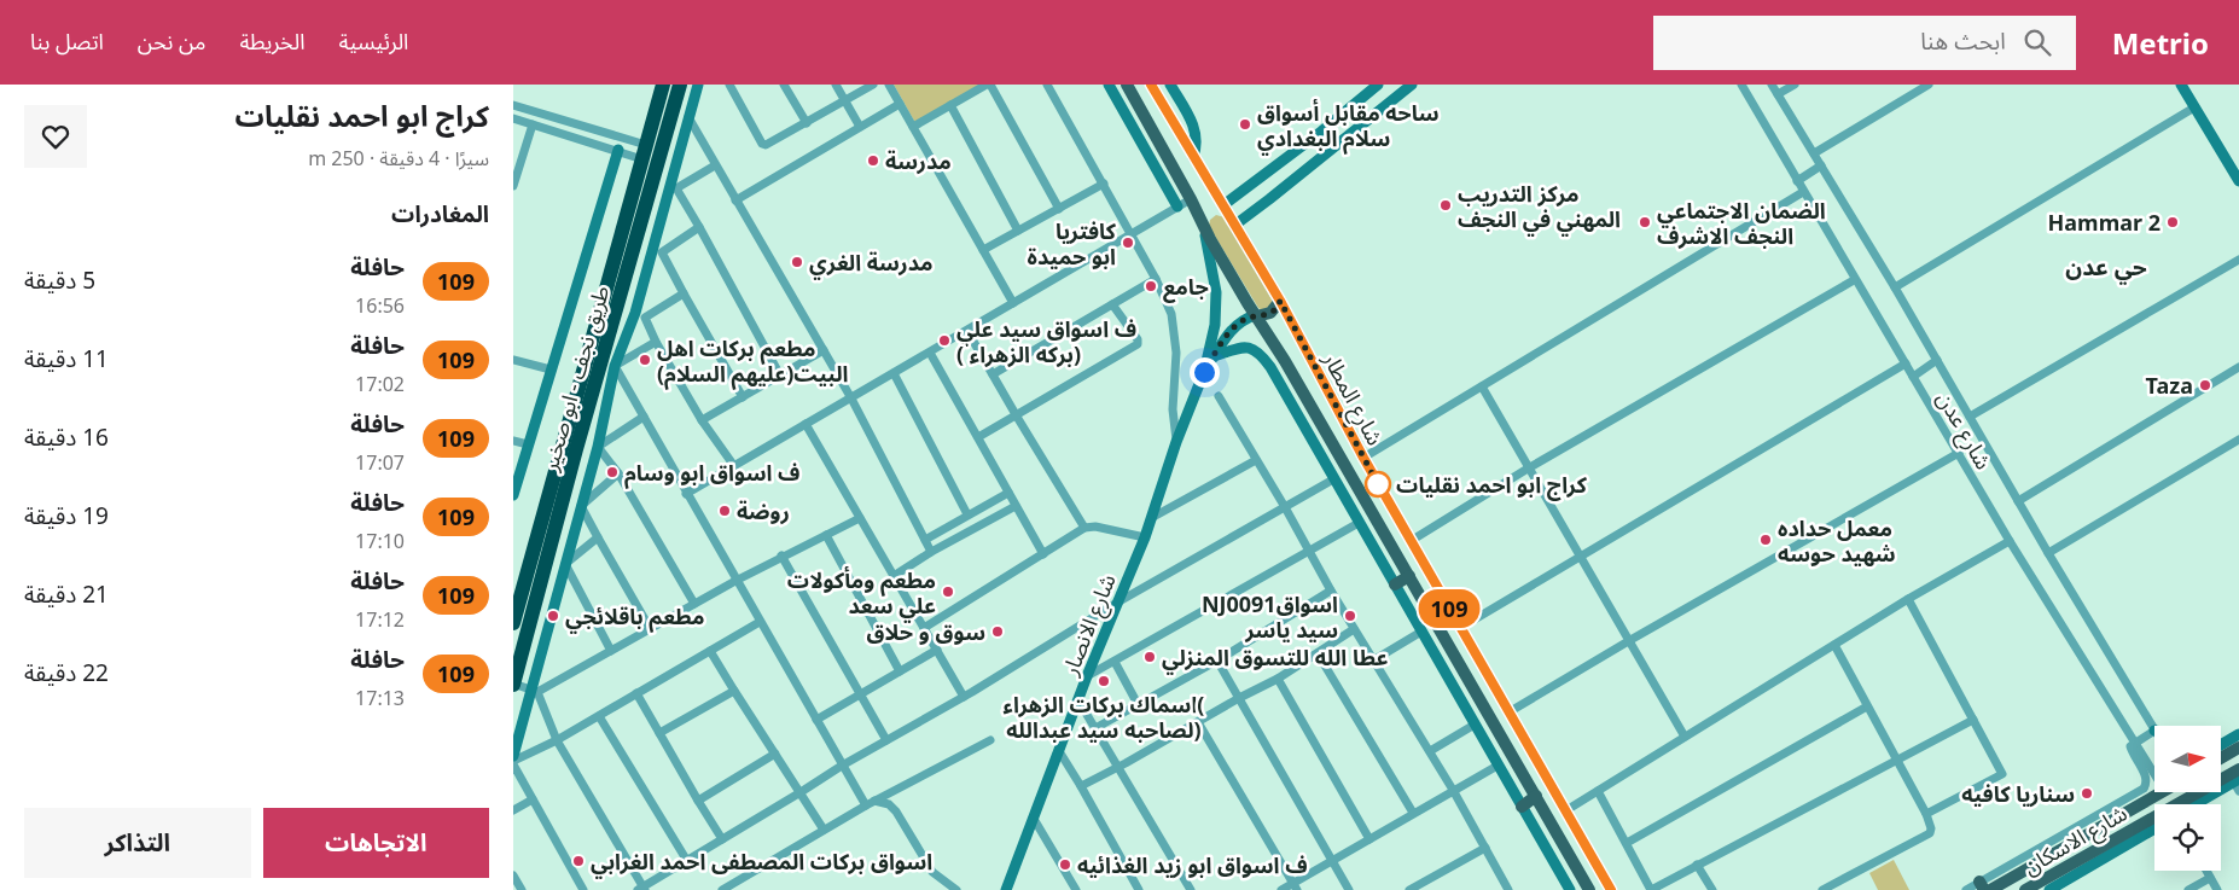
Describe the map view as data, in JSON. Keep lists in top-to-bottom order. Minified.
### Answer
{"streets":{"highway":["طريق نجف - ابو صخير"],"main road":["شارع المطار","شارع الاسكان"],"street":["شارع عدن","شارع الانصار"]},"crossings":[["شارع المطار","شارع الانصار"]],"districts":["حي عدن"],"places":["ساحه مقابل أسواق سلام البغدادي","مدرسة","مركز التدريب المهني في النجف","الضمان الاجتماعي النجف الاشرف","Hammar 2","كافتريا ابو حميدة","مدرسة الغري","جامع","ف اسواق سيد علي ( بركه الزهراء)","مطعم بركات اهل البيت(عليهم السلام)","Taza","ف اسواق ابو وسام","كراج ابو احمد نقليات","روضة","معمل حداده شهيد حوسه","مطعم ومأكولات علي سعد","مطعم باقلائجي","NJ0091اسواق سيد ياسر","سوق و حلاق","عطا الله للتسوق المنزلي","اسماك بركات الزهراء( لصاحبه سيد عبدالله)","سناريا كافيه","اسواق بركات المصطفى احمد الغرابي","ف اسواق ابو زيد الغذائيه"],"lines":["bus line 109"],"north":"right","page":{"header":"Metrio","search":"ابحث هنا","nav":["الرئيسية","الخريطة","من نحن","اتصل بنا"],"on_map":"109","heading":[["كراج ابو احمد نقليات","سيرًا · 4 دقيقة · 250 m"],"المغادرات"],"list":[{"mark":"109","name":"حافلة","note":"16:56","value":"5 دقيقة"},{"mark":"109","name":"حافلة","note":"17:02","value":"11 دقيقة"},{"mark":"109","name":"حافلة","note":"17:07","value":"16 دقيقة"},{"mark":"109","name":"حافلة","note":"17:10","value":"19 دقيقة"},{"mark":"109","name":"حافلة","note":"17:12","value":"21 دقيقة"},{"mark":"109","name":"حافلة","note":"17:13","value":"22 دقيقة"}],"buttons":["الاتجاهات","التذاكر"]}}
